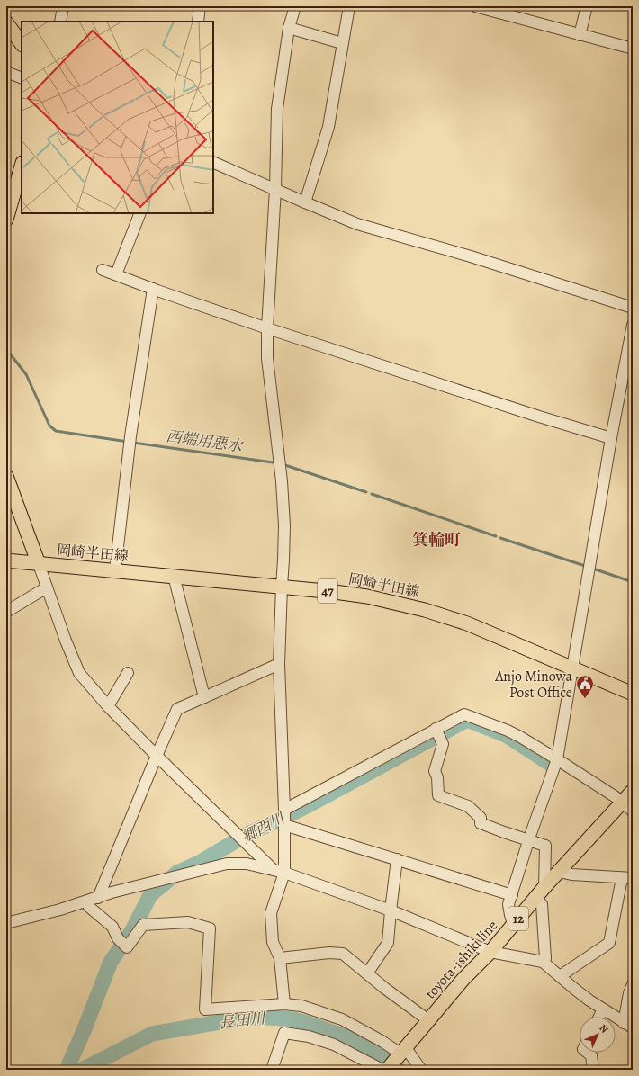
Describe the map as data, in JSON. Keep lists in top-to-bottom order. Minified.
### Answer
{"streets":{"main road":["岡崎半田線","47","12","toyota-ishiki line"]},"districts":["箕輪町"],"water":["西端用悪水","郷西川","長田川"],"places":{"public building":["Anjo Minowa Post Office"]},"north":"top right"}
